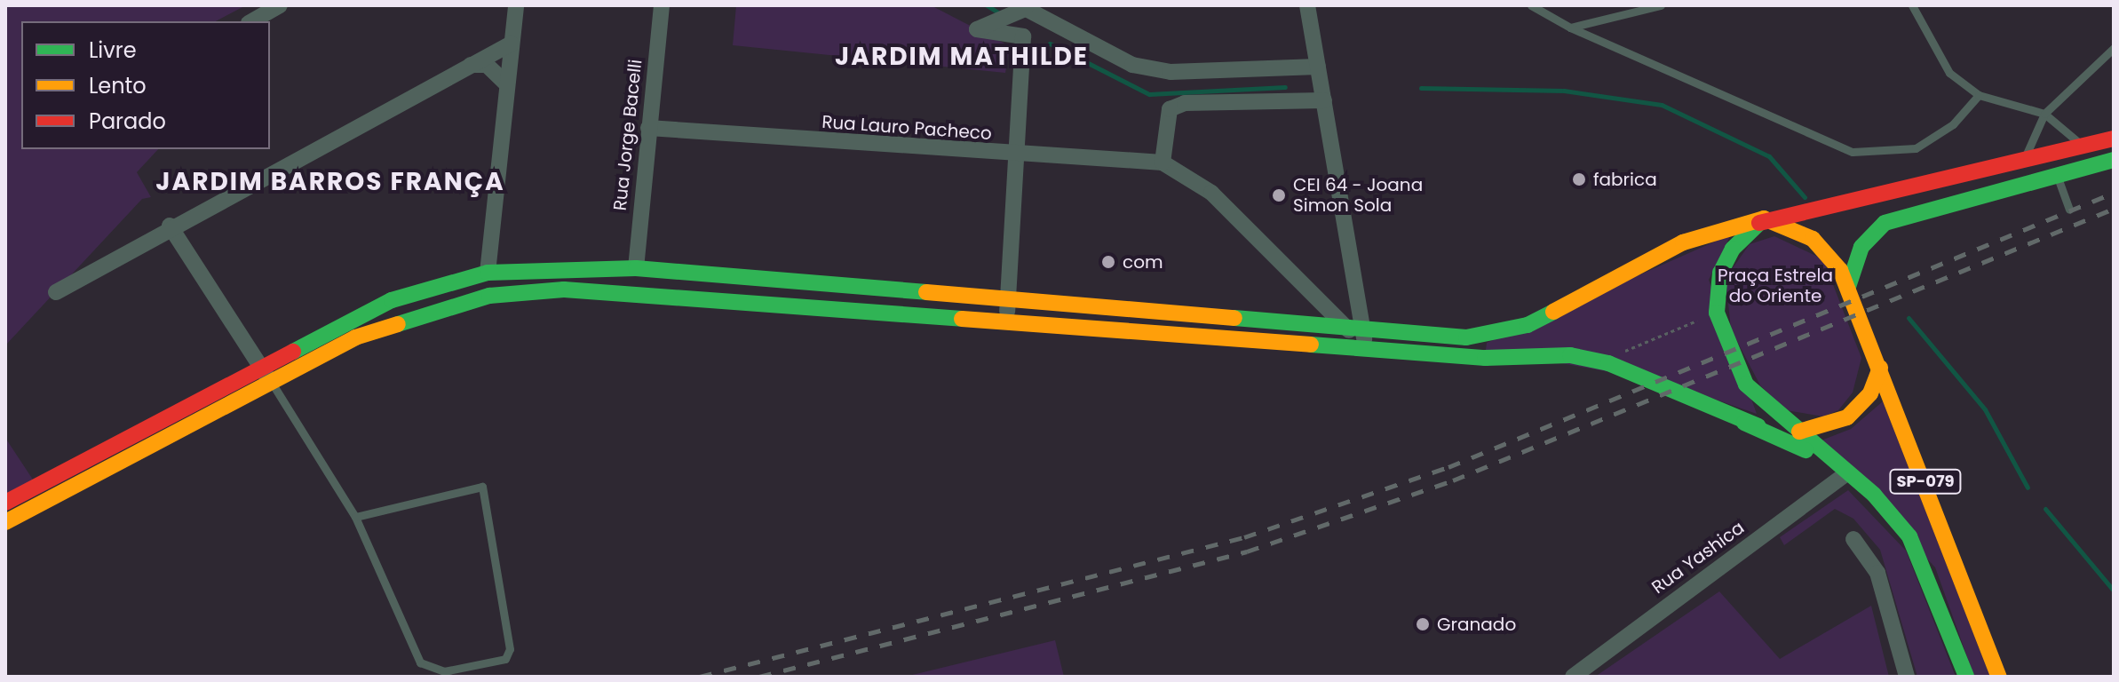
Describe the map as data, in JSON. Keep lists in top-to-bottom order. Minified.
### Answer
{"streets":{"main road":["SP-079"],"street":["Rua Lauro Pacheco","Rua Jorge Bacelli","Rua Yashica"]},"crossings":[["Rua Lauro Pacheco","Rua Jorge Bacelli"],["SP-079","Rua Yashica"]],"districts":["JARDIM MATHILDE","JARDIM BARROS FRANÇA"],"parks":["Praça Estrela do Oriente"],"places":["fabrica","CEI 64 - Joana Simon Sola","com","Granado"],"legend":["Livre","Lento","Parado"]}
